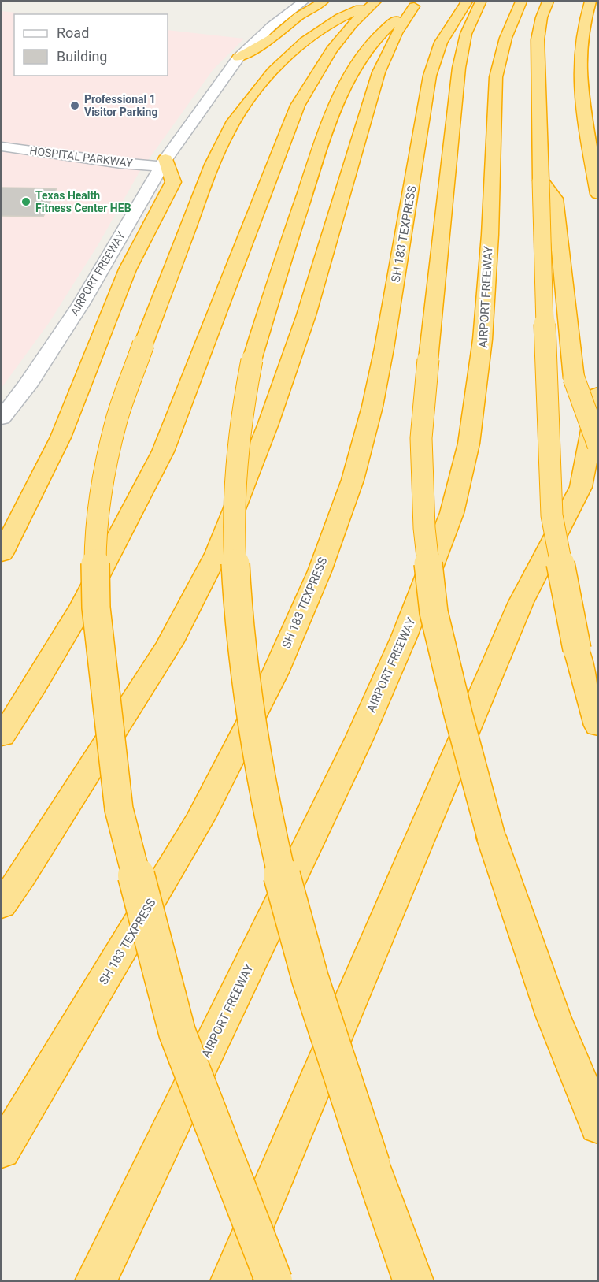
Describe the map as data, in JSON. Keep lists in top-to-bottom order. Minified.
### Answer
{"streets":{"highway":["SH 183 TEXPRESS","AIRPORT FREEWAY"],"main road":["HOSPITAL PARKWAY"]},"crossings":[["HOSPITAL PARKWAY","AIRPORT FREEWAY"]],"places":["Professional 1 Visitor Parking","Texas Health Fitness Center HEB"],"legend":["Road","Building"]}
